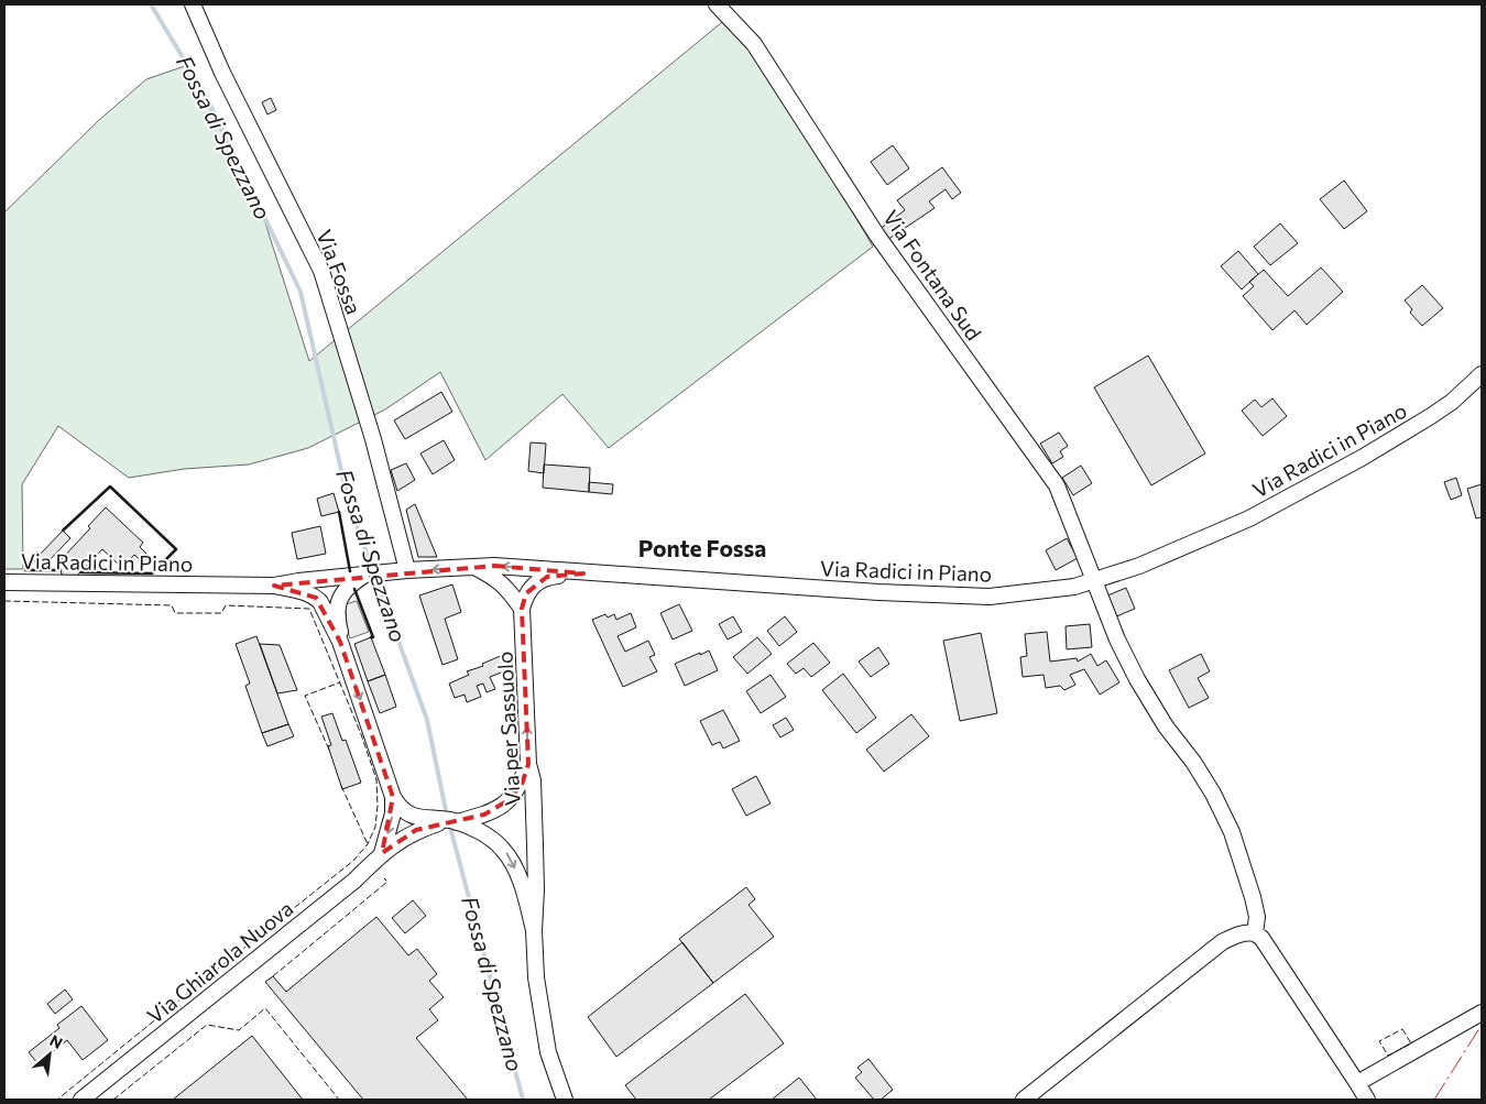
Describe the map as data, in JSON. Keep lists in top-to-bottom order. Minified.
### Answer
{"streets":{"street":["Via Fossa","Via Fontana Sud","Via Radici in Piano","Via per Sassuolo","Via Ghiarola Nuova"]},"crossings":[["Via Fossa","Via Radici in Piano"],["Via Fontana Sud","Via Radici in Piano"],["Via per Sassuolo","Via Ghiarola Nuova"]],"one_way":["Via per Sassuolo"],"districts":["Ponte Fossa"],"water":["Fossa di Spezzano"],"north":"top right"}
